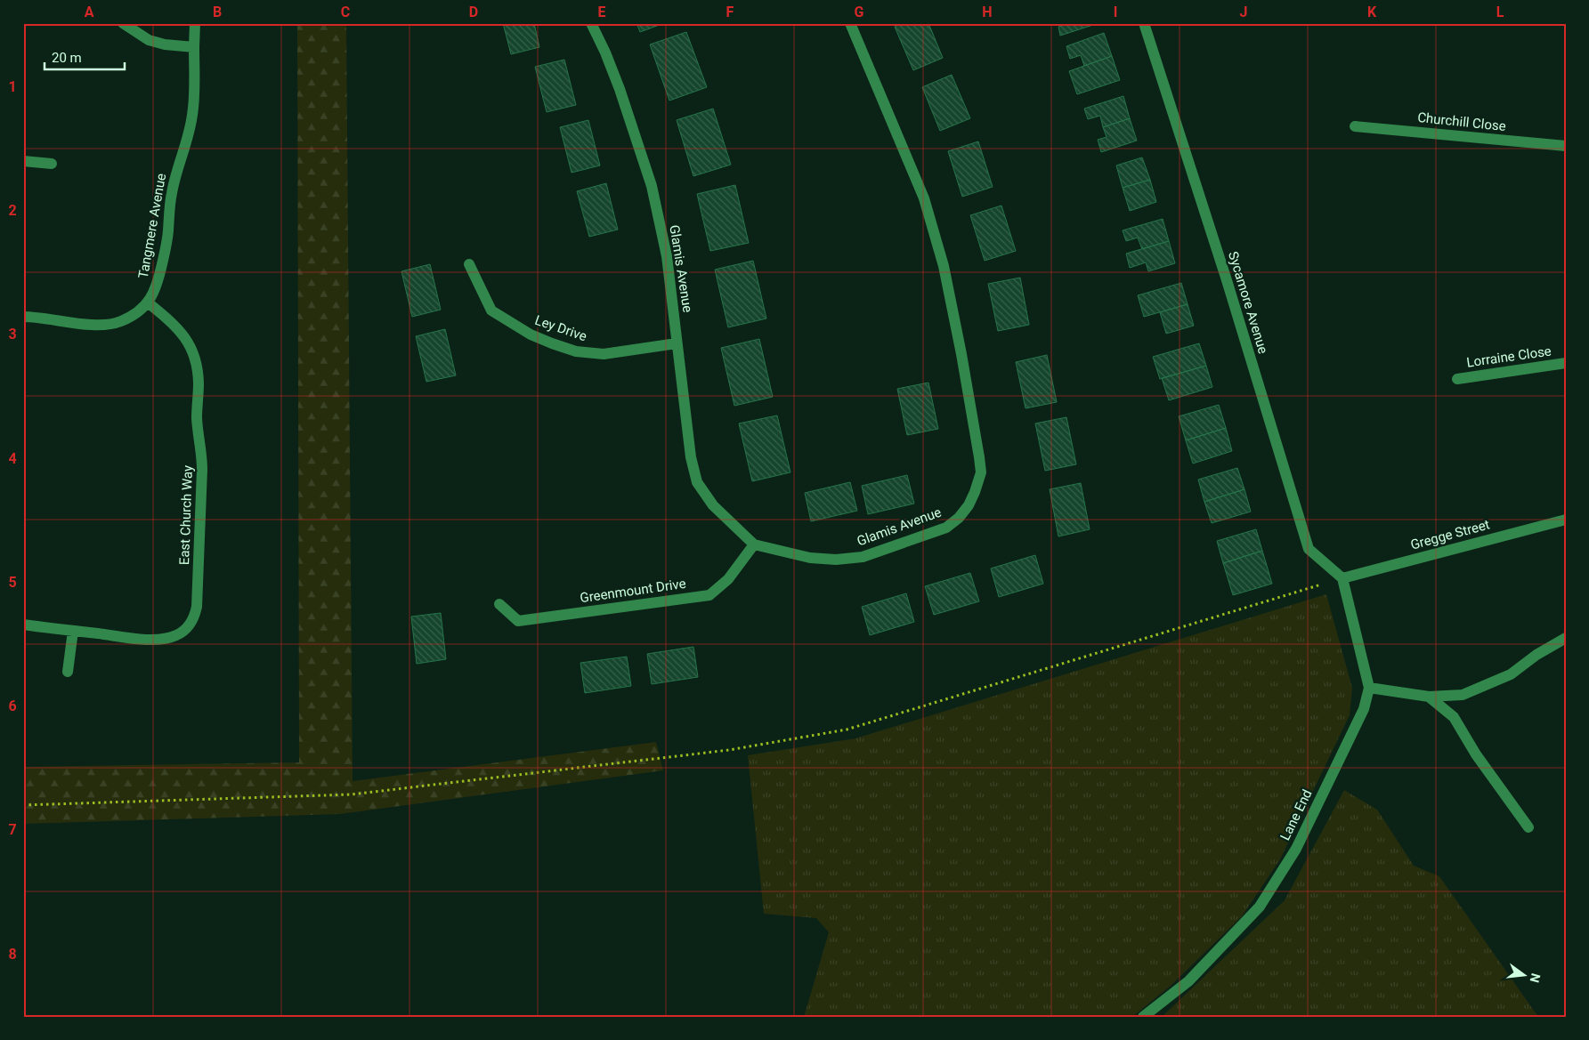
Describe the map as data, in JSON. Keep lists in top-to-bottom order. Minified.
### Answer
{"streets":{"street":["Churchill Close","Tangmere Avenue","Glamis Avenue","Sycamore Avenue","Ley Drive","Lorraine Close","East Church Way","Gregge Street","Greenmount Drive","Lane End"]},"crossings":[["Tangmere Avenue","East Church Way"],["Glamis Avenue","Ley Drive"],["Glamis Avenue","Greenmount Drive"],["Sycamore Avenue","Gregge Street"],["Sycamore Avenue","Lane End"],["Gregge Street","Lane End"]],"scale_bar":"20 m","north":"right","grid":{"columns":["A","B","C","D","E","F","G","H","I","J","K","L"],"rows":["1","2","3","4","5","6","7","8"]}}
